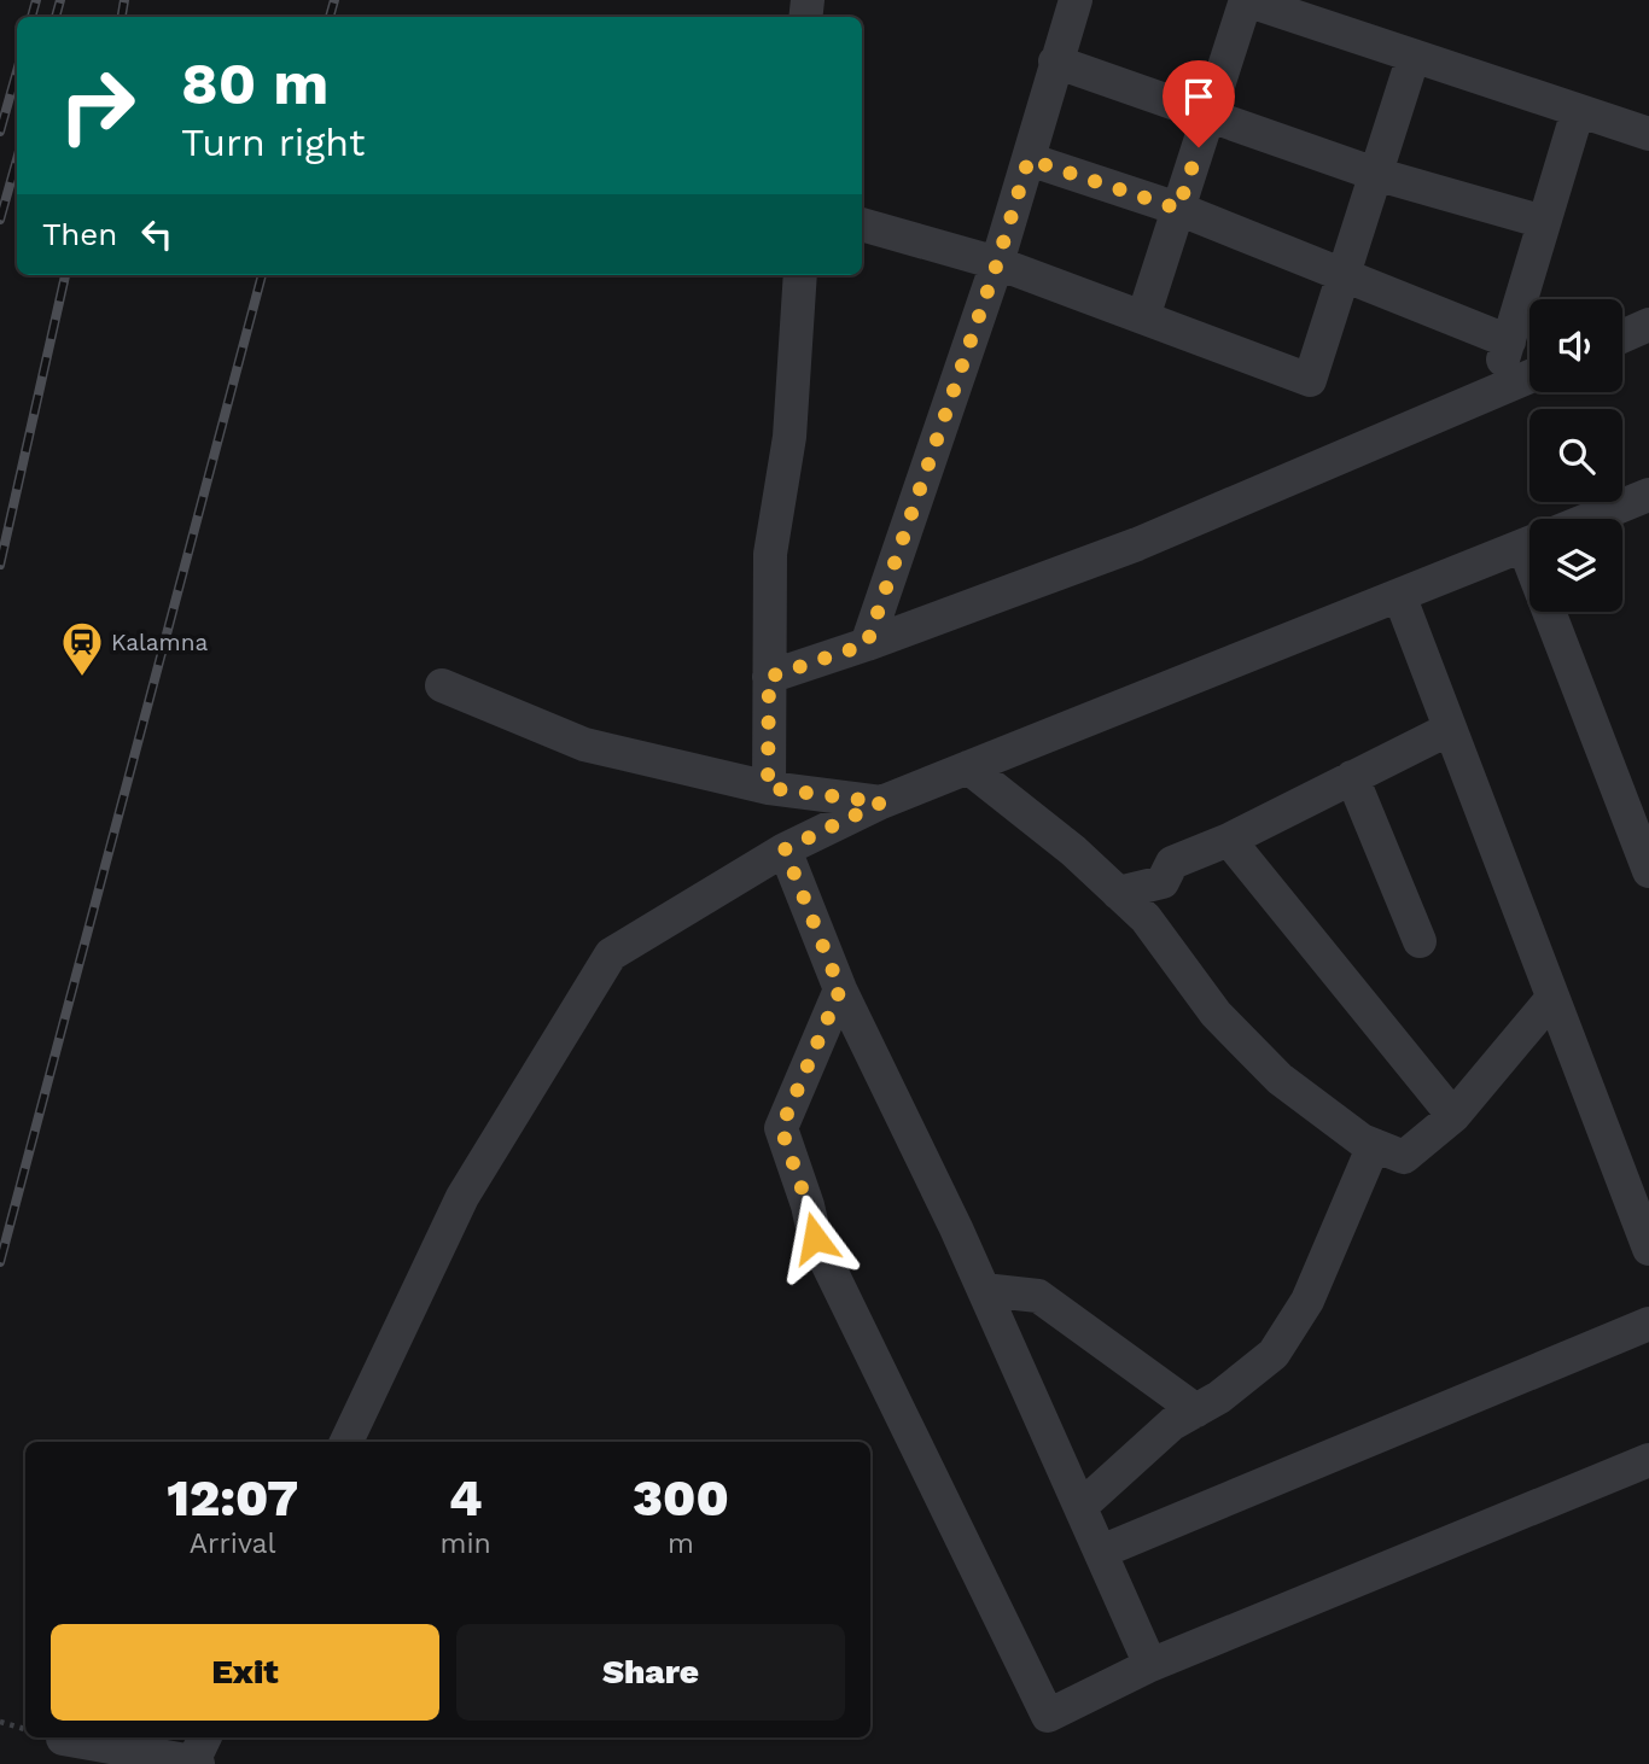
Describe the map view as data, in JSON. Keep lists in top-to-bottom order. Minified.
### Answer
{"places":{"station":["Kalamna"]},"page":{"turn":["80 m","Turn right"],"then":"Then","eta":["12:07","Arrival","4","min","300","m"],"buttons":["Exit","Share"]}}
